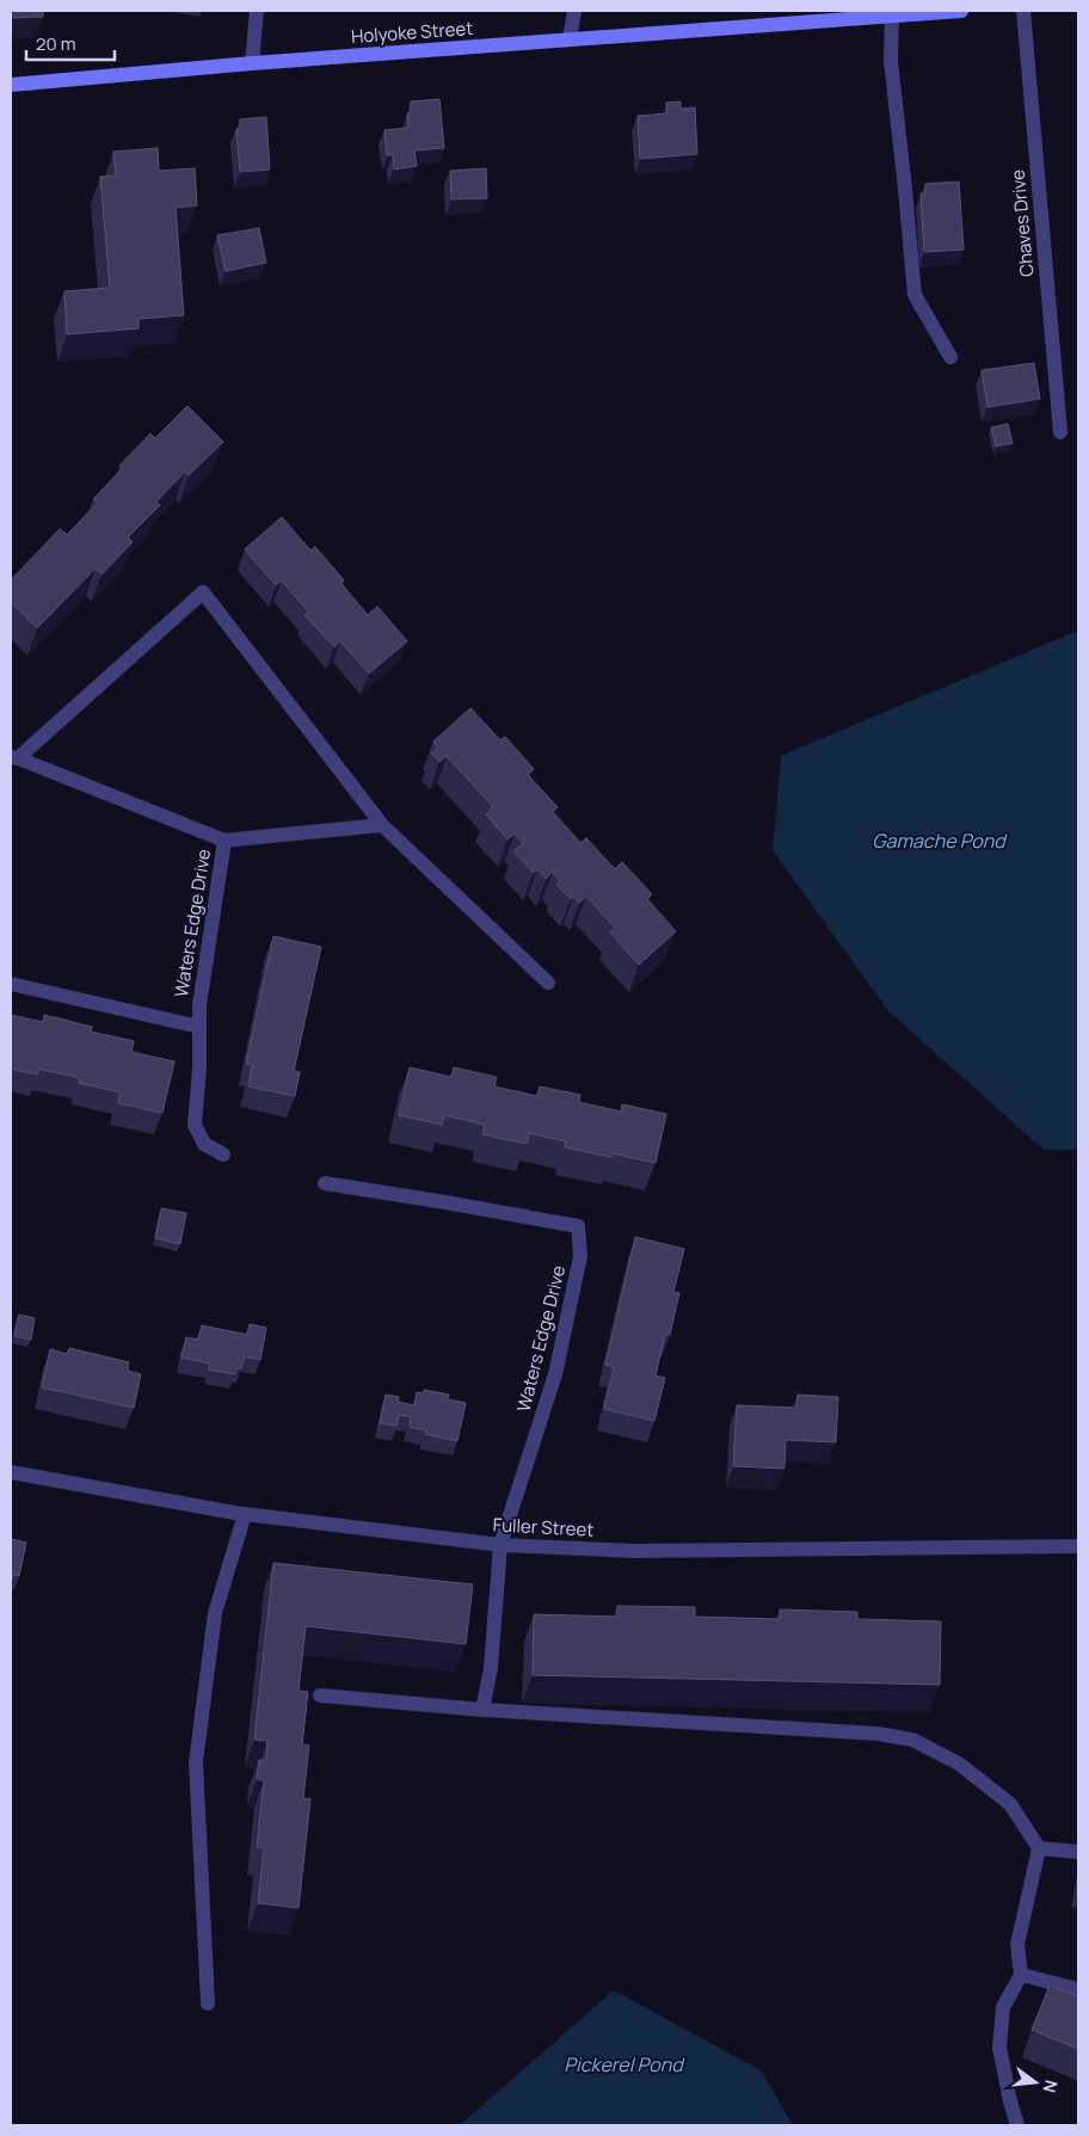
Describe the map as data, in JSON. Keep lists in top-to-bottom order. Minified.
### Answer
{"streets":{"main road":["Holyoke Street"],"street":["Chaves Drive","Waters Edge Drive","Fuller Street"]},"crossings":[["Waters Edge Drive","Fuller Street"]],"water":["Gamache Pond","Pickerel Pond"],"scale_bar":"20 m","north":"right"}
